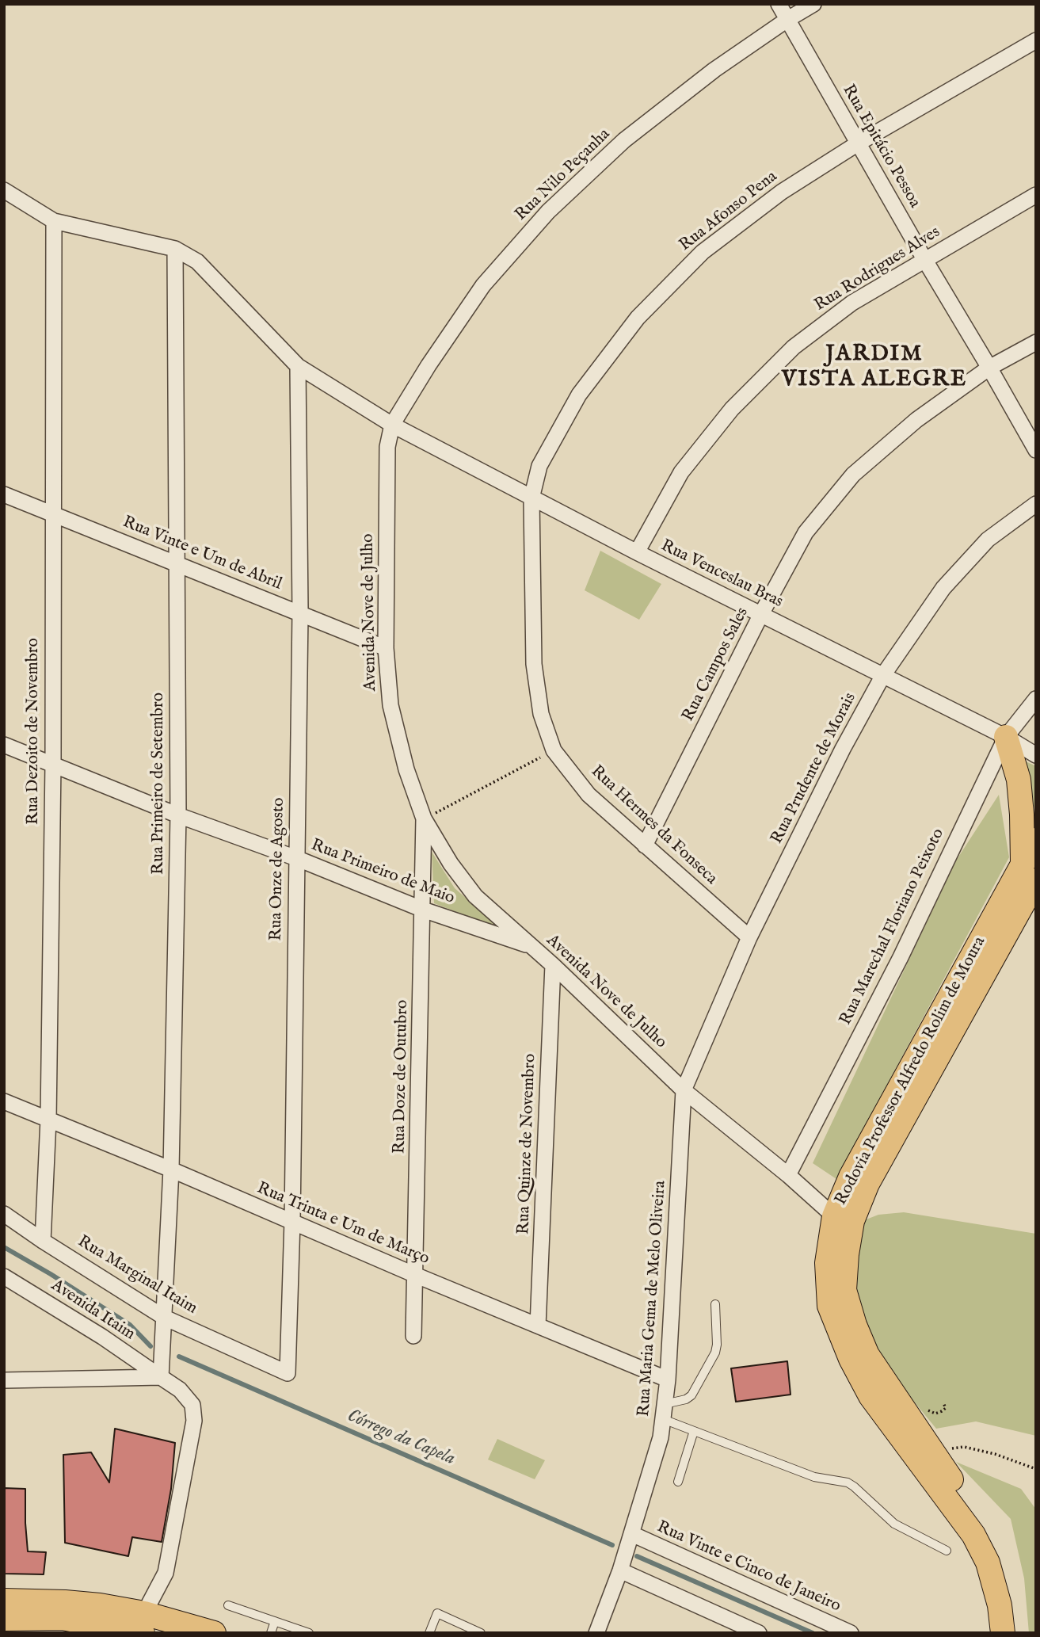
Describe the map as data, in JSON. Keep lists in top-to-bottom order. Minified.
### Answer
{"streets":{"main road":["Rodovia Professor Alfredo Rolim de Moura"],"street":["Rua Epitácio Pessoa","Rua Nilo Peçanha","Rua Afonso Pena","Rua Rodrigues Alves","Rua Vinte e Um de Abril","Rua Venceslau Bras","Avenida Nove de Julho","Rua Campos Sales","Rua Dezoito de Novembro","Rua Prudente de Morais","Rua Primeiro de Setembro","Rua Hermes da Fonseca","Rua Onze de Agosto","Rua Primeiro de Maio","Rua Marechal Floriano Peixoto","Rua Doze de Outubro","Rua Quinze de Novembro","Rua Trinta e Um de Março","Rua Marginal Itaim","Rua Maria Gema de Melo Oliveira","Avenida Itaim","Rua Vinte e Cinco de Janeiro"]},"crossings":[["Rua Epitácio Pessoa","Rua Nilo Peçanha"],["Rua Epitácio Pessoa","Rua Afonso Pena"],["Rua Epitácio Pessoa","Rua Rodrigues Alves"],["Rua Epitácio Pessoa","Rua Campos Sales"],["Rua Nilo Peçanha","Rua Venceslau Bras"],["Rua Nilo Peçanha","Avenida Nove de Julho"],["Rua Afonso Pena","Rua Venceslau Bras"],["Rua Afonso Pena","Rua Hermes da Fonseca"],["Rua Rodrigues Alves","Rua Venceslau Bras"],["Rua Vinte e Um de Abril","Avenida Nove de Julho"],["Rua Vinte e Um de Abril","Rua Dezoito de Novembro"],["Rua Vinte e Um de Abril","Rua Primeiro de Setembro"],["Rua Vinte e Um de Abril","Rua Onze de Agosto"],["Rua Venceslau Bras","Avenida Nove de Julho"],["Rua Venceslau Bras","Rua Campos Sales"],["Rua Venceslau Bras","Rua Prudente de Morais"],["Rua Venceslau Bras","Rua Hermes da Fonseca"],["Rua Venceslau Bras","Rua Marechal Floriano Peixoto"],["Avenida Nove de Julho","Rua Prudente de Morais"],["Avenida Nove de Julho","Rua Primeiro de Maio"],["Avenida Nove de Julho","Rua Marechal Floriano Peixoto"],["Avenida Nove de Julho","Rodovia Professor Alfredo Rolim de Moura"],["Avenida Nove de Julho","Rua Doze de Outubro"],["Avenida Nove de Julho","Rua Quinze de Novembro"],["Avenida Nove de Julho","Rua Maria Gema de Melo Oliveira"],["Rua Campos Sales","Rua Hermes da Fonseca"],["Rua Dezoito de Novembro","Rua Primeiro de Maio"],["Rua Dezoito de Novembro","Rua Trinta e Um de Março"],["Rua Dezoito de Novembro","Rua Marginal Itaim"],["Rua Prudente de Morais","Rua Hermes da Fonseca"],["Rua Prudente de Morais","Rua Maria Gema de Melo Oliveira"],["Rua Primeiro de Setembro","Rua Primeiro de Maio"],["Rua Primeiro de Setembro","Rua Trinta e Um de Março"],["Rua Primeiro de Setembro","Rua Marginal Itaim"],["Rua Primeiro de Setembro","Avenida Itaim"],["Rua Onze de Agosto","Rua Primeiro de Maio"],["Rua Onze de Agosto","Rua Trinta e Um de Março"],["Rua Onze de Agosto","Rua Marginal Itaim"],["Rua Primeiro de Maio","Rua Doze de Outubro"],["Rua Doze de Outubro","Rua Trinta e Um de Março"],["Rua Quinze de Novembro","Rua Trinta e Um de Março"],["Rua Trinta e Um de Março","Rua Maria Gema de Melo Oliveira"],["Rua Maria Gema de Melo Oliveira","Rua Vinte e Cinco de Janeiro"]],"districts":["JARDIM VISTA ALEGRE"],"water":["Córrego da Capela"]}
